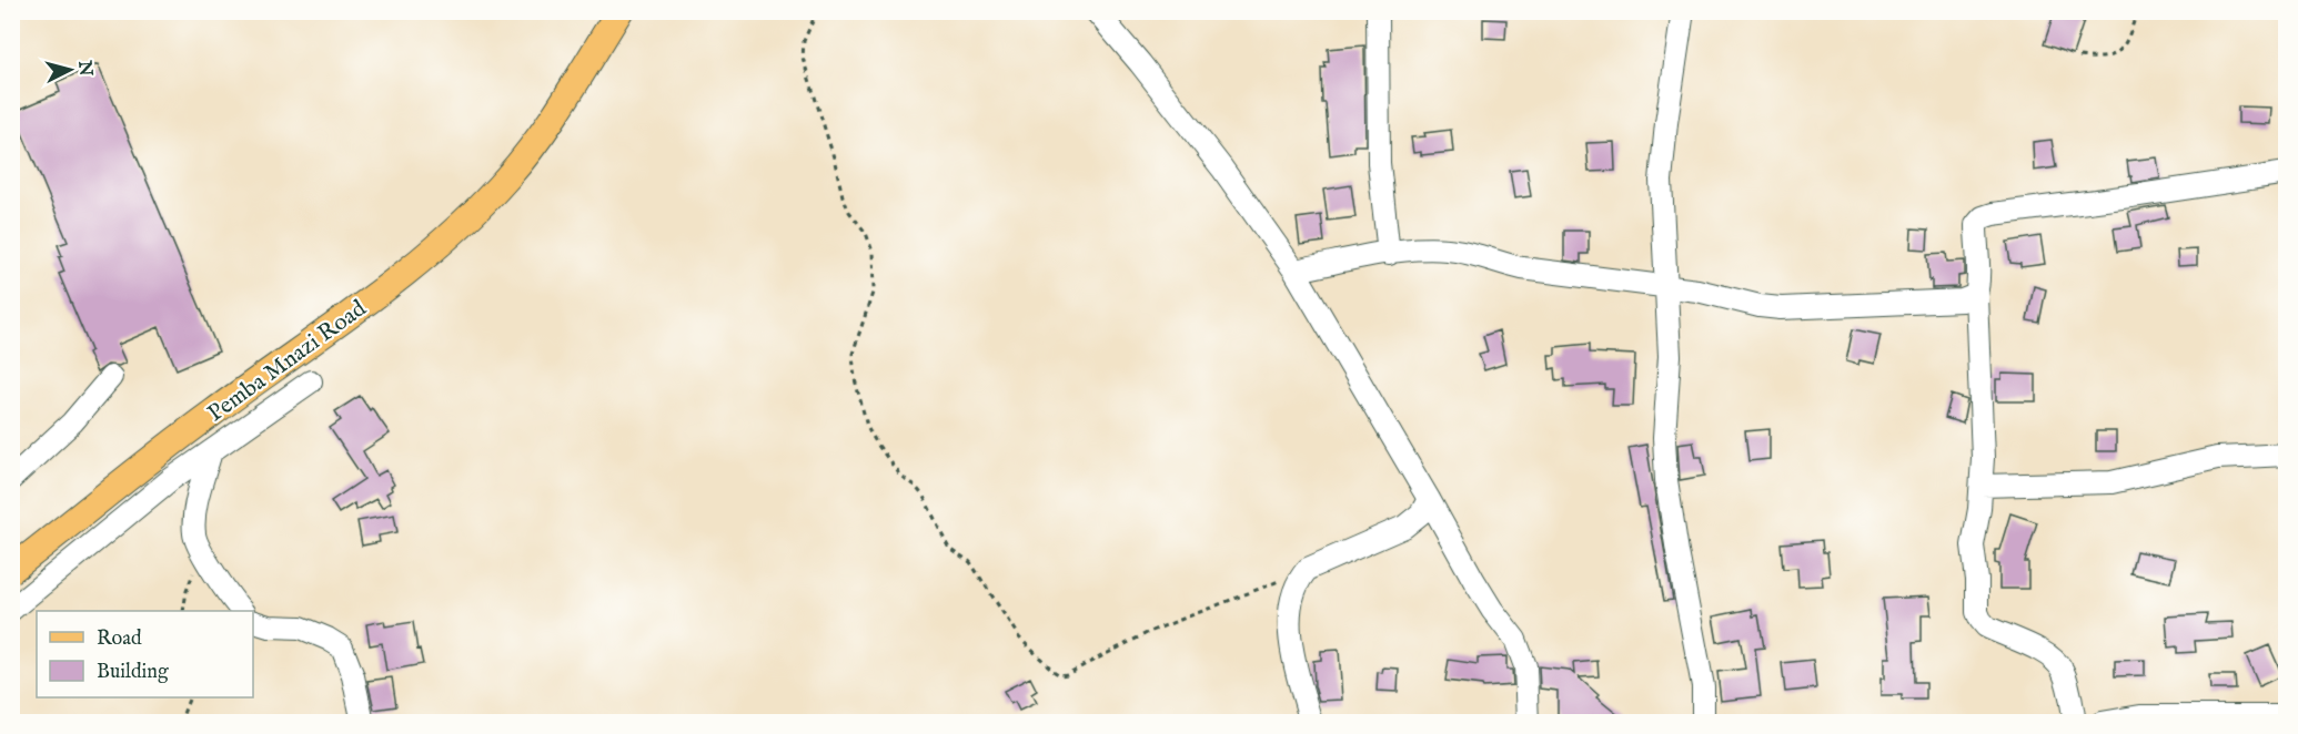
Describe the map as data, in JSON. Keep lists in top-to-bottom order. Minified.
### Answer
{"streets":{"main road":["Pemba Mnazi Road"]},"legend":["Road","Building"],"north":"right"}
